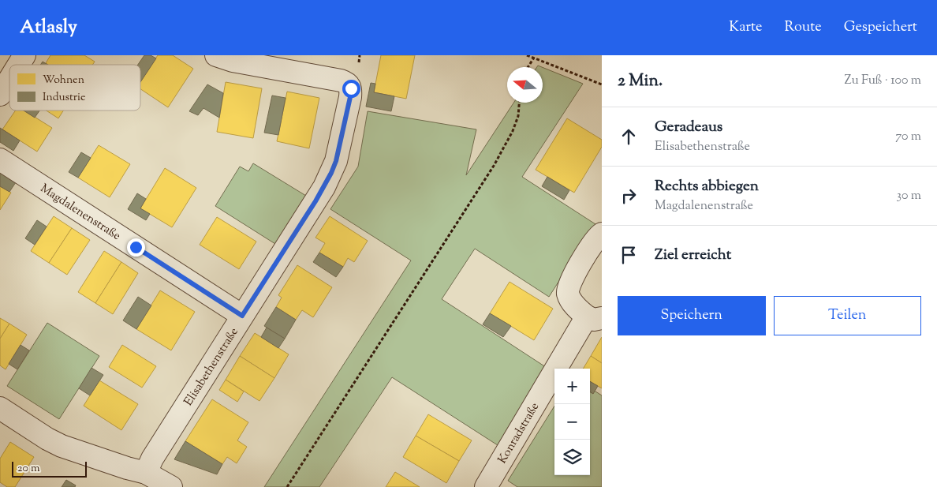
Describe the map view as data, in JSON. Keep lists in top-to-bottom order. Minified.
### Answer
{"streets":{"street":["Magdalenenstraße","Elisabethenstraße","Konradstraße"]},"crossings":[["Magdalenenstraße","Elisabethenstraße"]],"legend":["Wohnen","Industrie"],"scale_bar":"20 m","north":"left","page":{"header":"Atlasly","nav":["Karte","Route","Gespeichert"],"heading":["2 Min.","Zu Fuß · 100 m"],"list":[["Geradeaus","Elisabethenstraße","70 m"],["Rechts abbiegen","Magdalenenstraße","30 m"],"Ziel erreicht"],"buttons":["Speichern","Teilen"],"map_buttons":["+","−"],"scale":"20 m"}}
